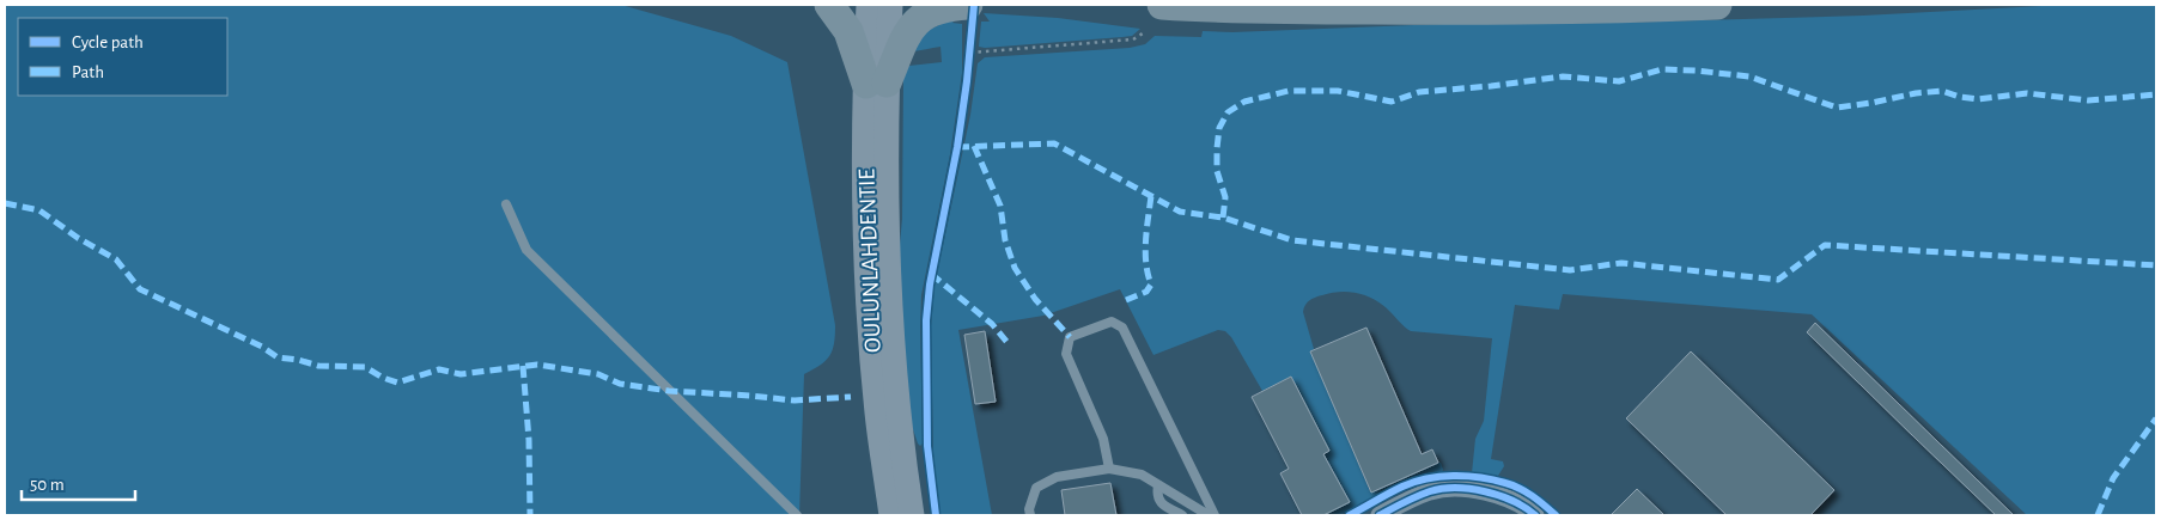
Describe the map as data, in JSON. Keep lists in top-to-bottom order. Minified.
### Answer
{"streets":{"main road":["OULUNLAHDENTIE"]},"legend":["Cycle path","Path"],"scale_bar":"50 m"}
